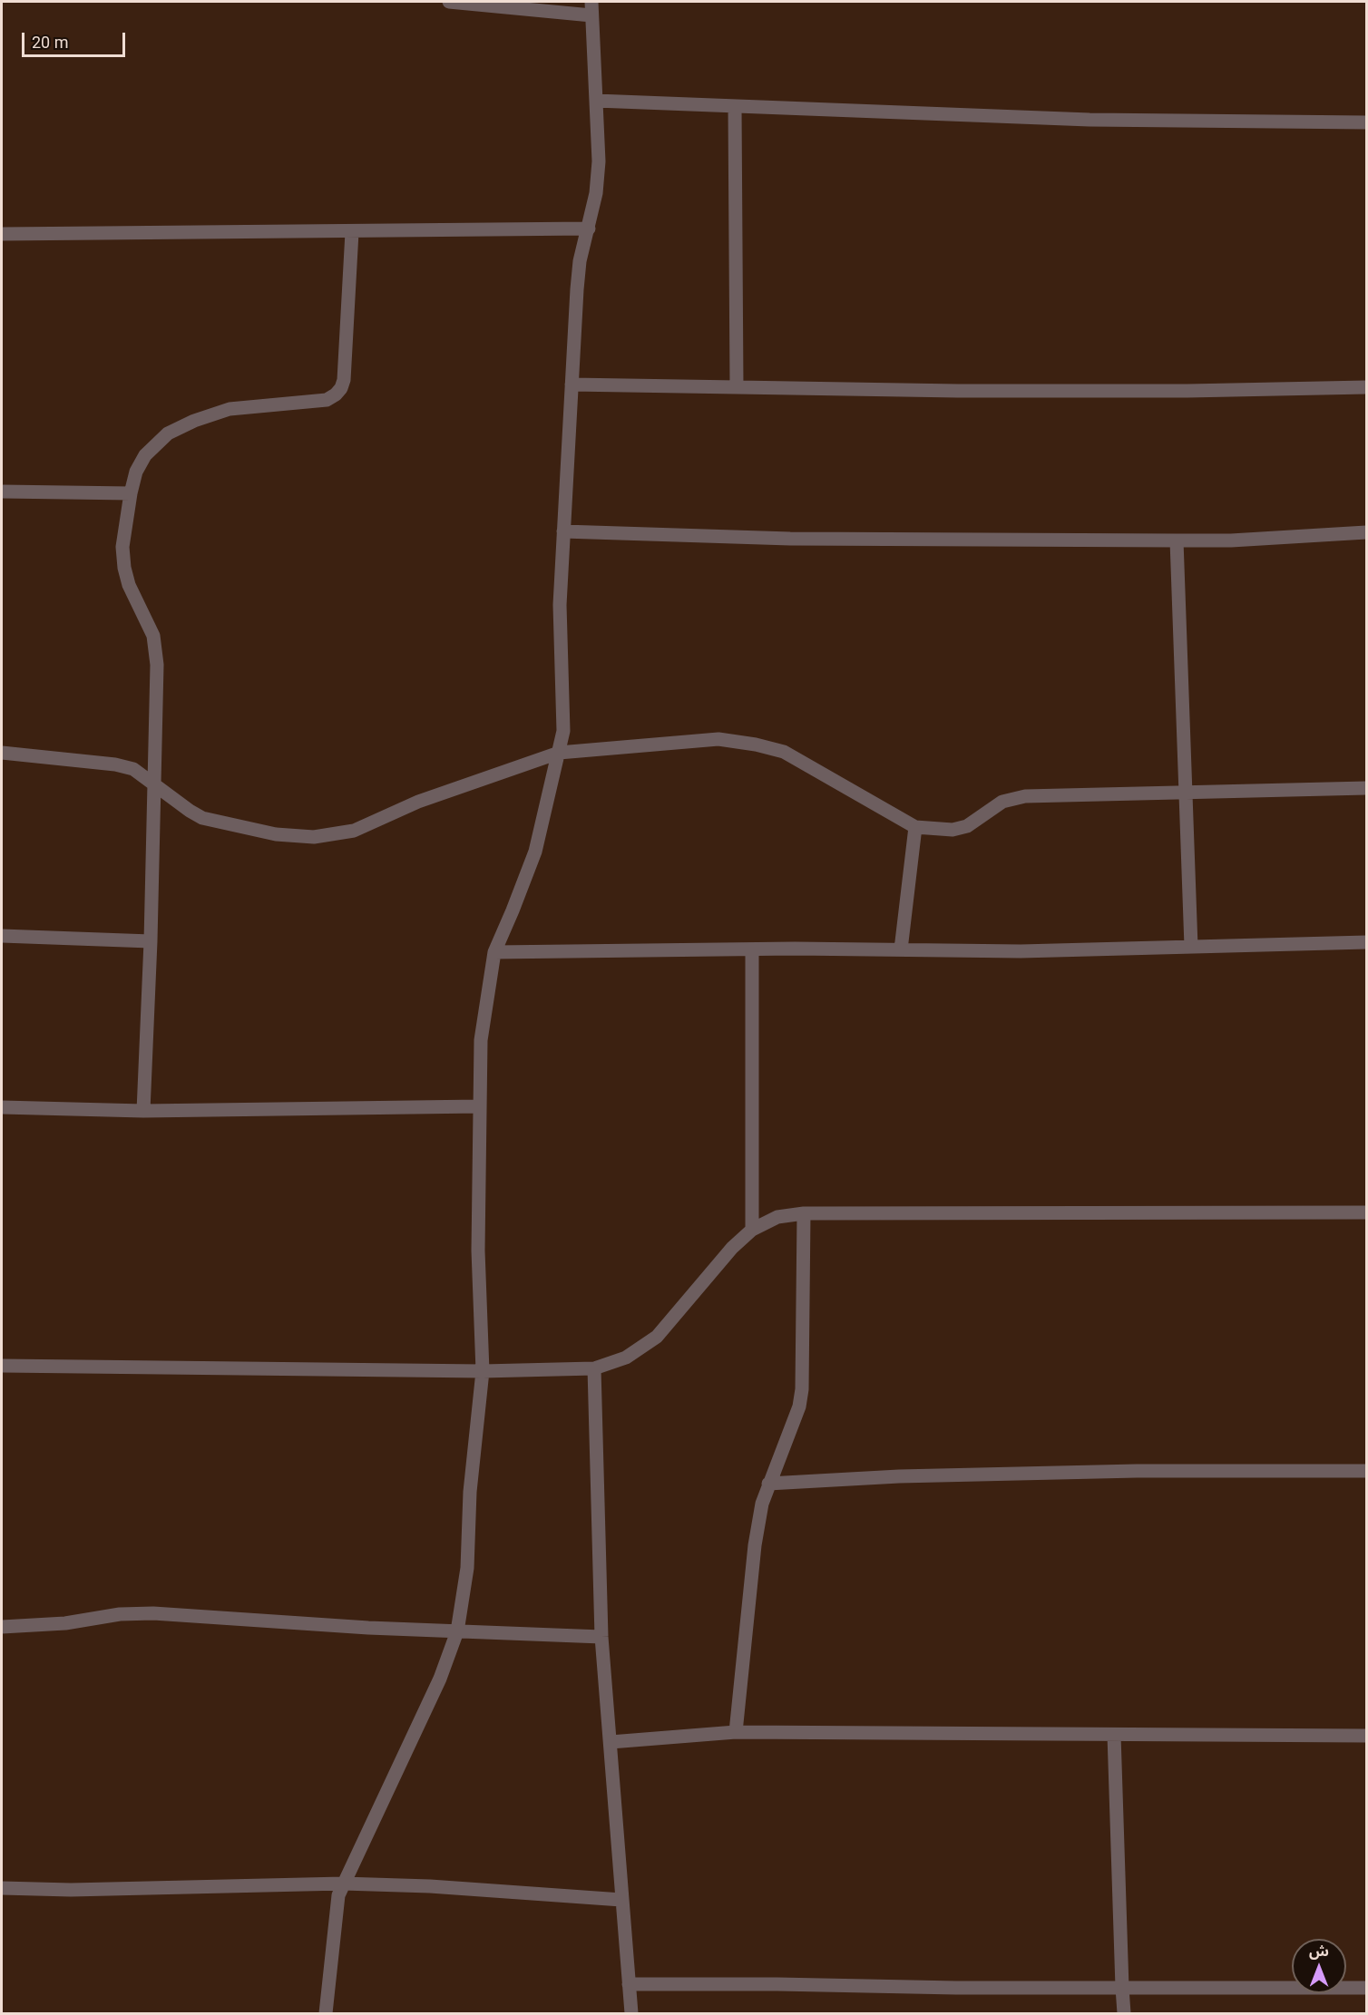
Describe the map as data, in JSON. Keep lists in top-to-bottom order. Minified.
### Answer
{"scale_bar":"20 m","north":"top"}
